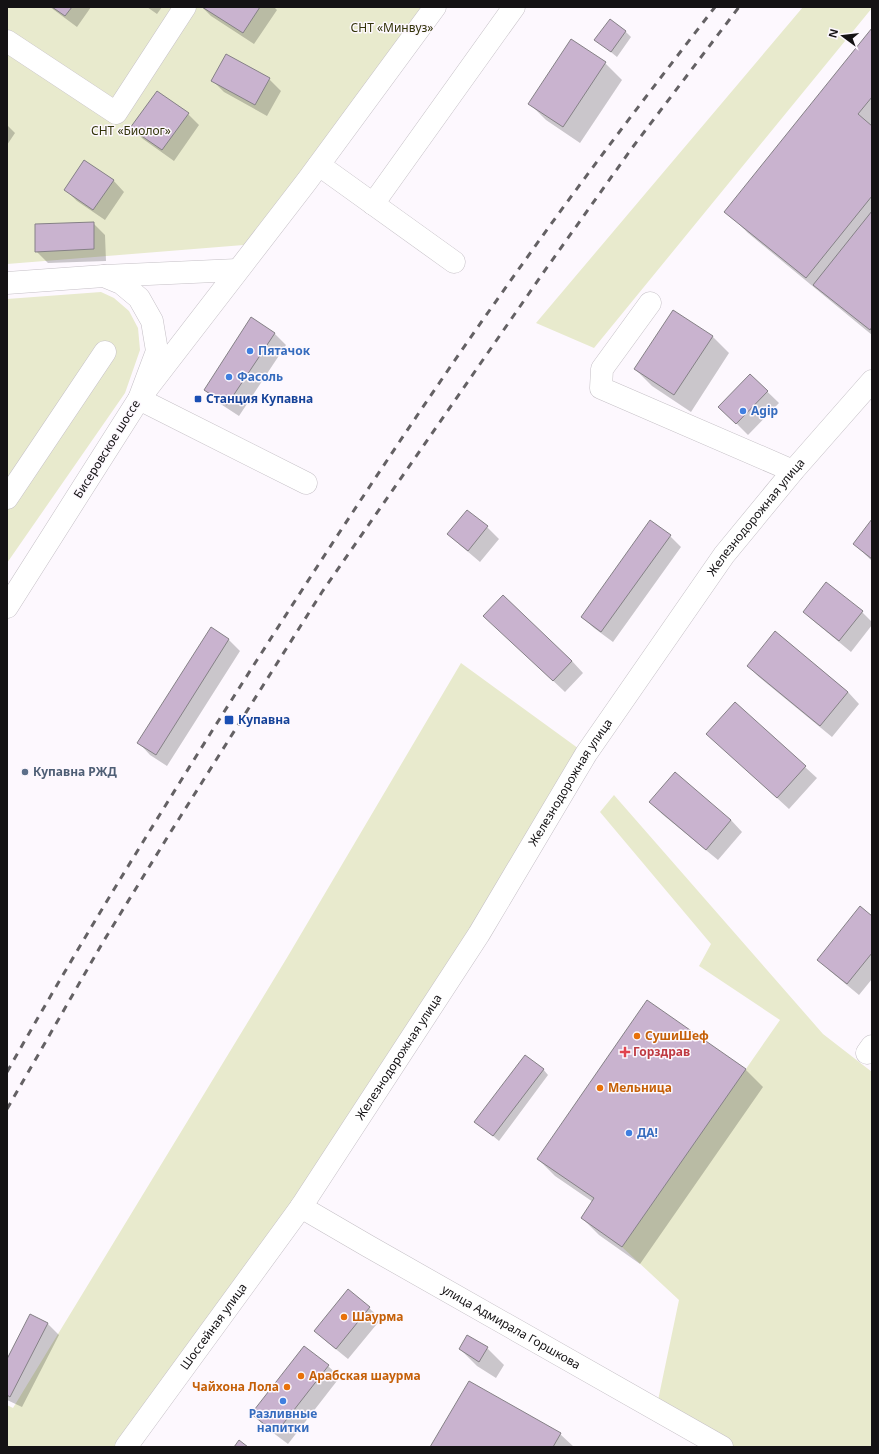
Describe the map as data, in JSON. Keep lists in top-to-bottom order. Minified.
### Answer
{"streets":{"main road":["Бисеровское шоссе","Железнодорожная улица","Шоссейная улица","улица Адмирала Горшкова"]},"crossings":[["Железнодорожная улица","Шоссейная улица"],["Железнодорожная улица","улица Адмирала Горшкова"],["Шоссейная улица","улица Адмирала Горшкова"]],"parks":["СНТ «Минвуз»","СНТ «Биолог»"],"places":{"other":["Пятачок","Фасоль","Agip","Купавна РЖД","СушиШеф","Мельница","ДА!","Шаурма","Арабская шаурма","Чайхона Лола","Разливные напитки"],"transit":["Станция Купавна","Купавна"],"health":["Горздрав"]},"north":"left"}
